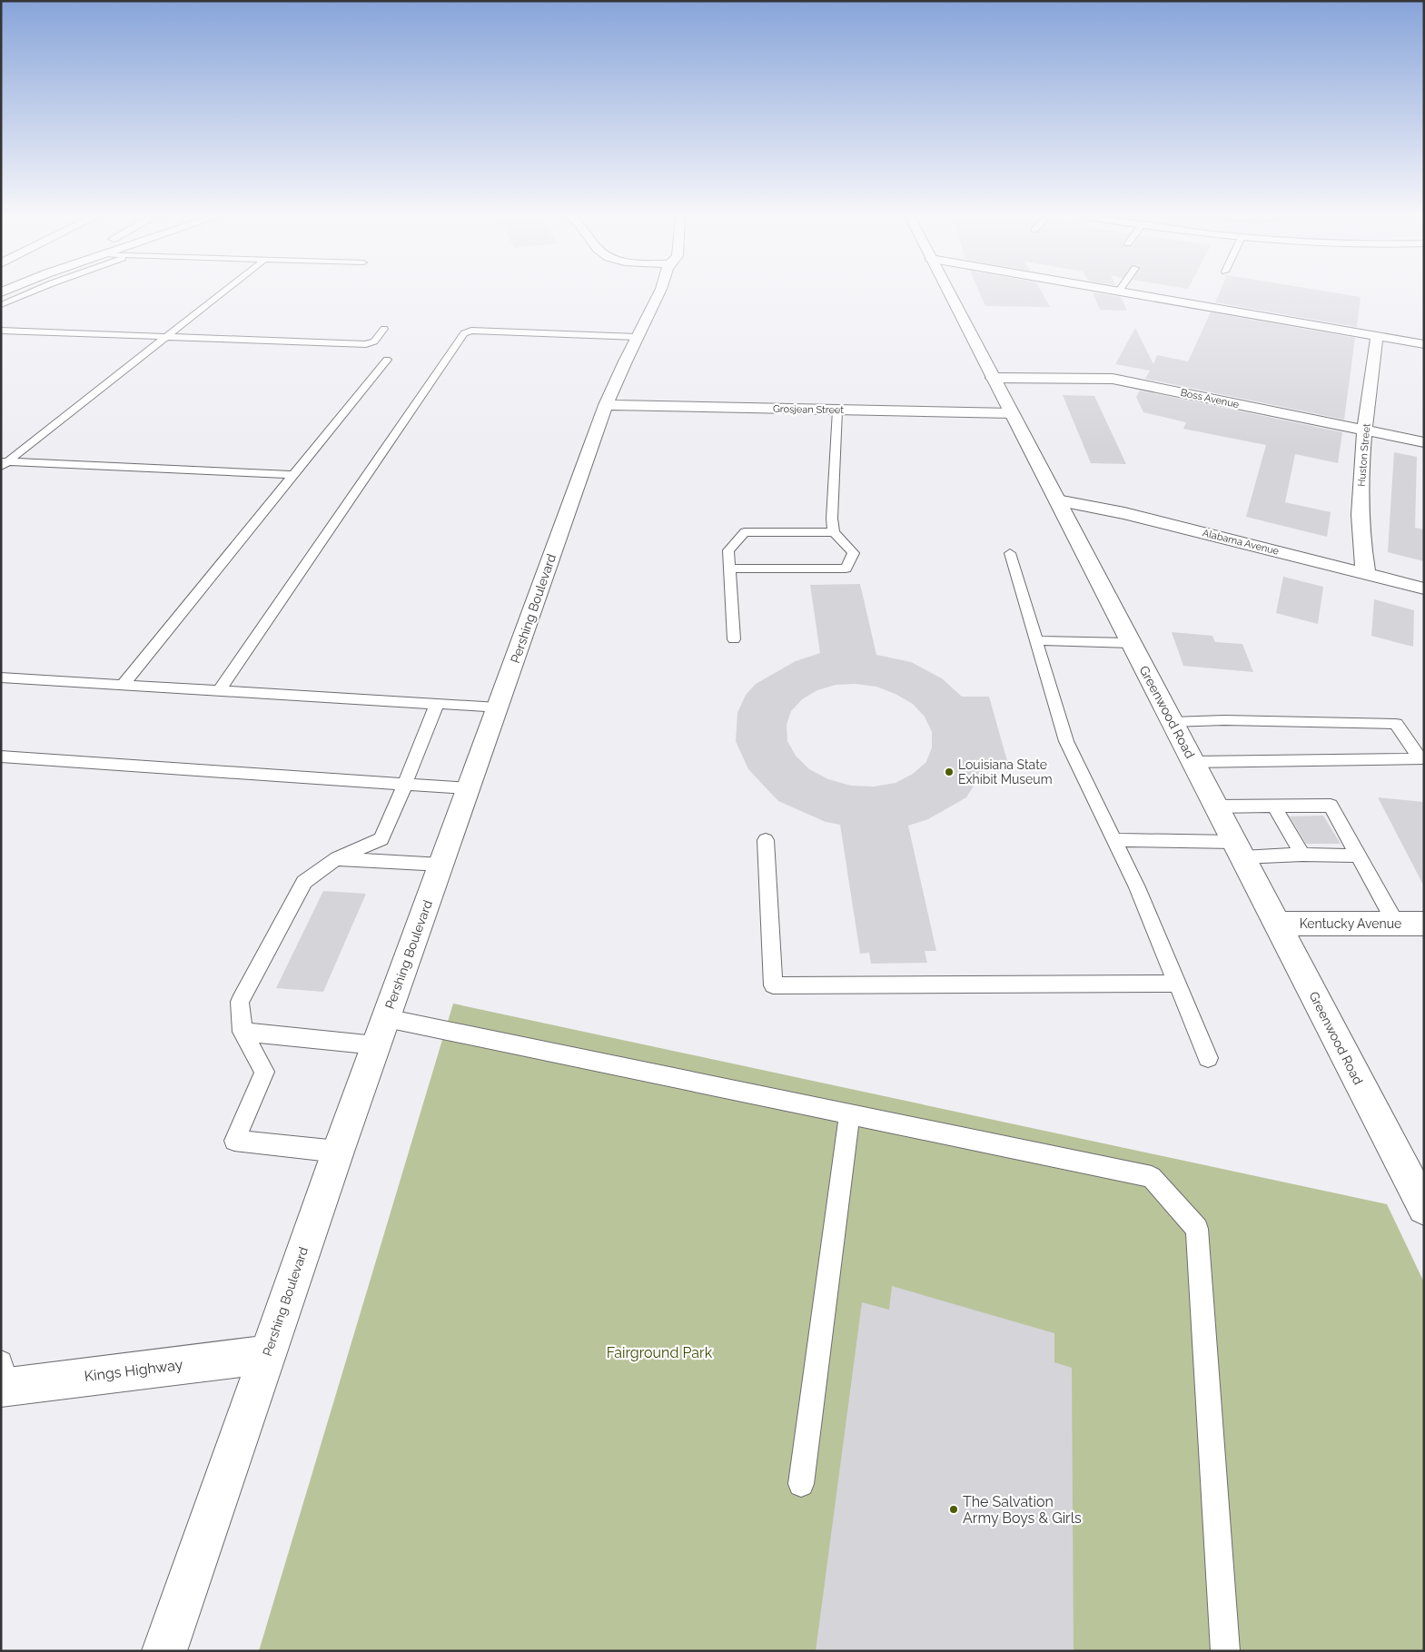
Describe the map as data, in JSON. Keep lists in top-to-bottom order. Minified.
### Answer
{"streets":{"main road":["Boss Avenue","Grosjean Street","Huston Street","Alabama Avenue","Pershing Boulevard","Greenwood Road","Kentucky Avenue","Kings Highway"]},"crossings":[["Boss Avenue","Huston Street"],["Boss Avenue","Greenwood Road"],["Grosjean Street","Pershing Boulevard"],["Grosjean Street","Greenwood Road"],["Huston Street","Alabama Avenue"],["Alabama Avenue","Greenwood Road"],["Pershing Boulevard","Kings Highway"],["Greenwood Road","Kentucky Avenue"]],"parks":["Fairground Park"],"places":["Louisiana State Exhibit Museum","The Salvation Army Boys & Girls"]}
